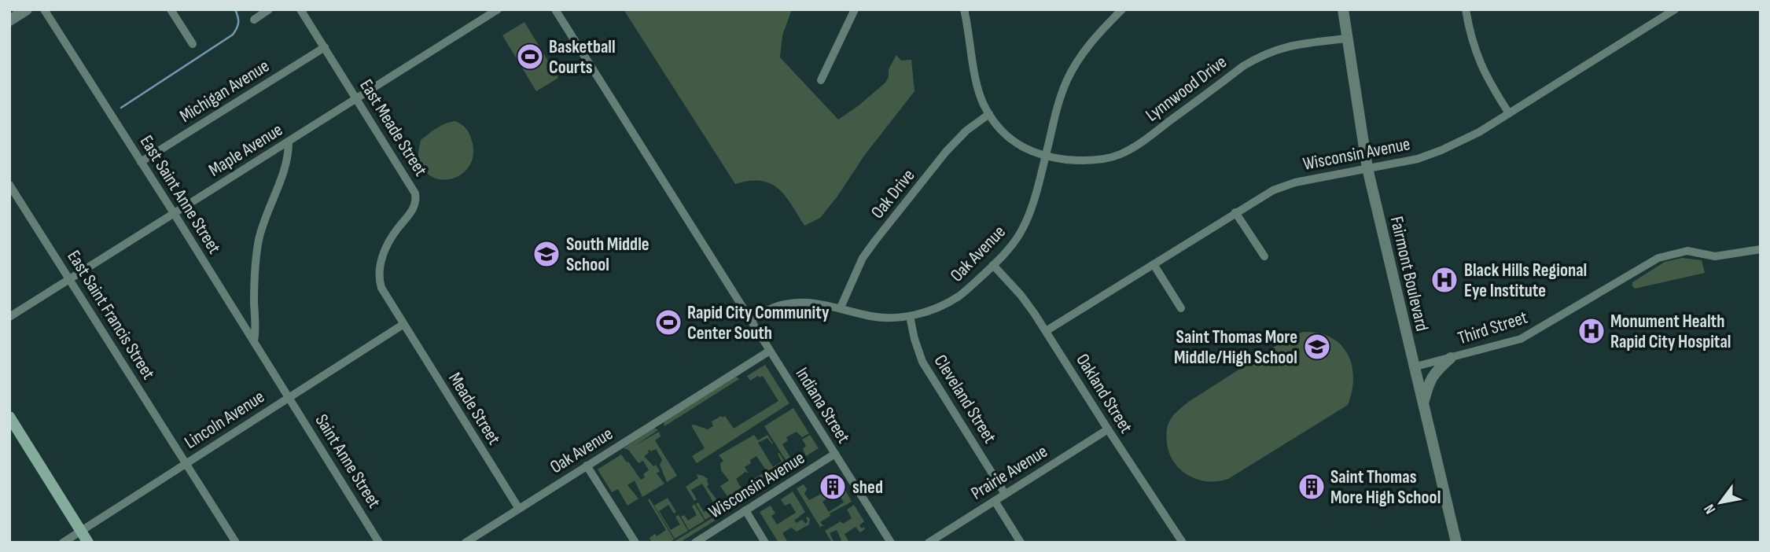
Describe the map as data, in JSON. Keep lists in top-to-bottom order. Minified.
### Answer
{"streets":{"street":["Lynnwood Drive","Michigan Avenue","East Meade Street","Maple Avenue","Wisconsin Avenue","Oak Drive","East Saint Anne Street","Oak Avenue","Fairmont Boulevard","East Saint Francis Street","Third Street","Oakland Street","Cleveland Street","Indiana Street","Meade Street","Lincoln Avenue","Saint Anne Street","Prairie Avenue"]},"crossings":[["Lynnwood Drive","Oak Avenue"],["Lynnwood Drive","Fairmont Boulevard"],["Michigan Avenue","East Meade Street"],["Michigan Avenue","East Saint Anne Street"],["East Meade Street","Maple Avenue"],["East Meade Street","Meade Street"],["East Meade Street","Lincoln Avenue"],["Maple Avenue","East Saint Anne Street"],["Maple Avenue","East Saint Francis Street"],["Wisconsin Avenue","Fairmont Boulevard"],["Wisconsin Avenue","Oakland Street"],["Wisconsin Avenue","Indiana Street"],["Oak Drive","Oak Avenue"],["East Saint Anne Street","Lincoln Avenue"],["East Saint Anne Street","Saint Anne Street"],["Oak Avenue","Oakland Street"],["Oak Avenue","Cleveland Street"],["Oak Avenue","Indiana Street"],["Oak Avenue","Meade Street"],["Fairmont Boulevard","Third Street"],["East Saint Francis Street","Lincoln Avenue"],["Oakland Street","Prairie Avenue"],["Cleveland Street","Prairie Avenue"],["Meade Street","Lincoln Avenue"],["Lincoln Avenue","Saint Anne Street"]],"places":{"sports":["Basketball Courts","Rapid City Community Center South"],"school or university":["South Middle School","Saint Thomas More Middle/High School"],"hospital":["Black Hills Regional Eye Institute","Monument Health Rapid City Hospital"],"building":["shed","Saint Thomas More High School"]},"north":"bottom left"}
